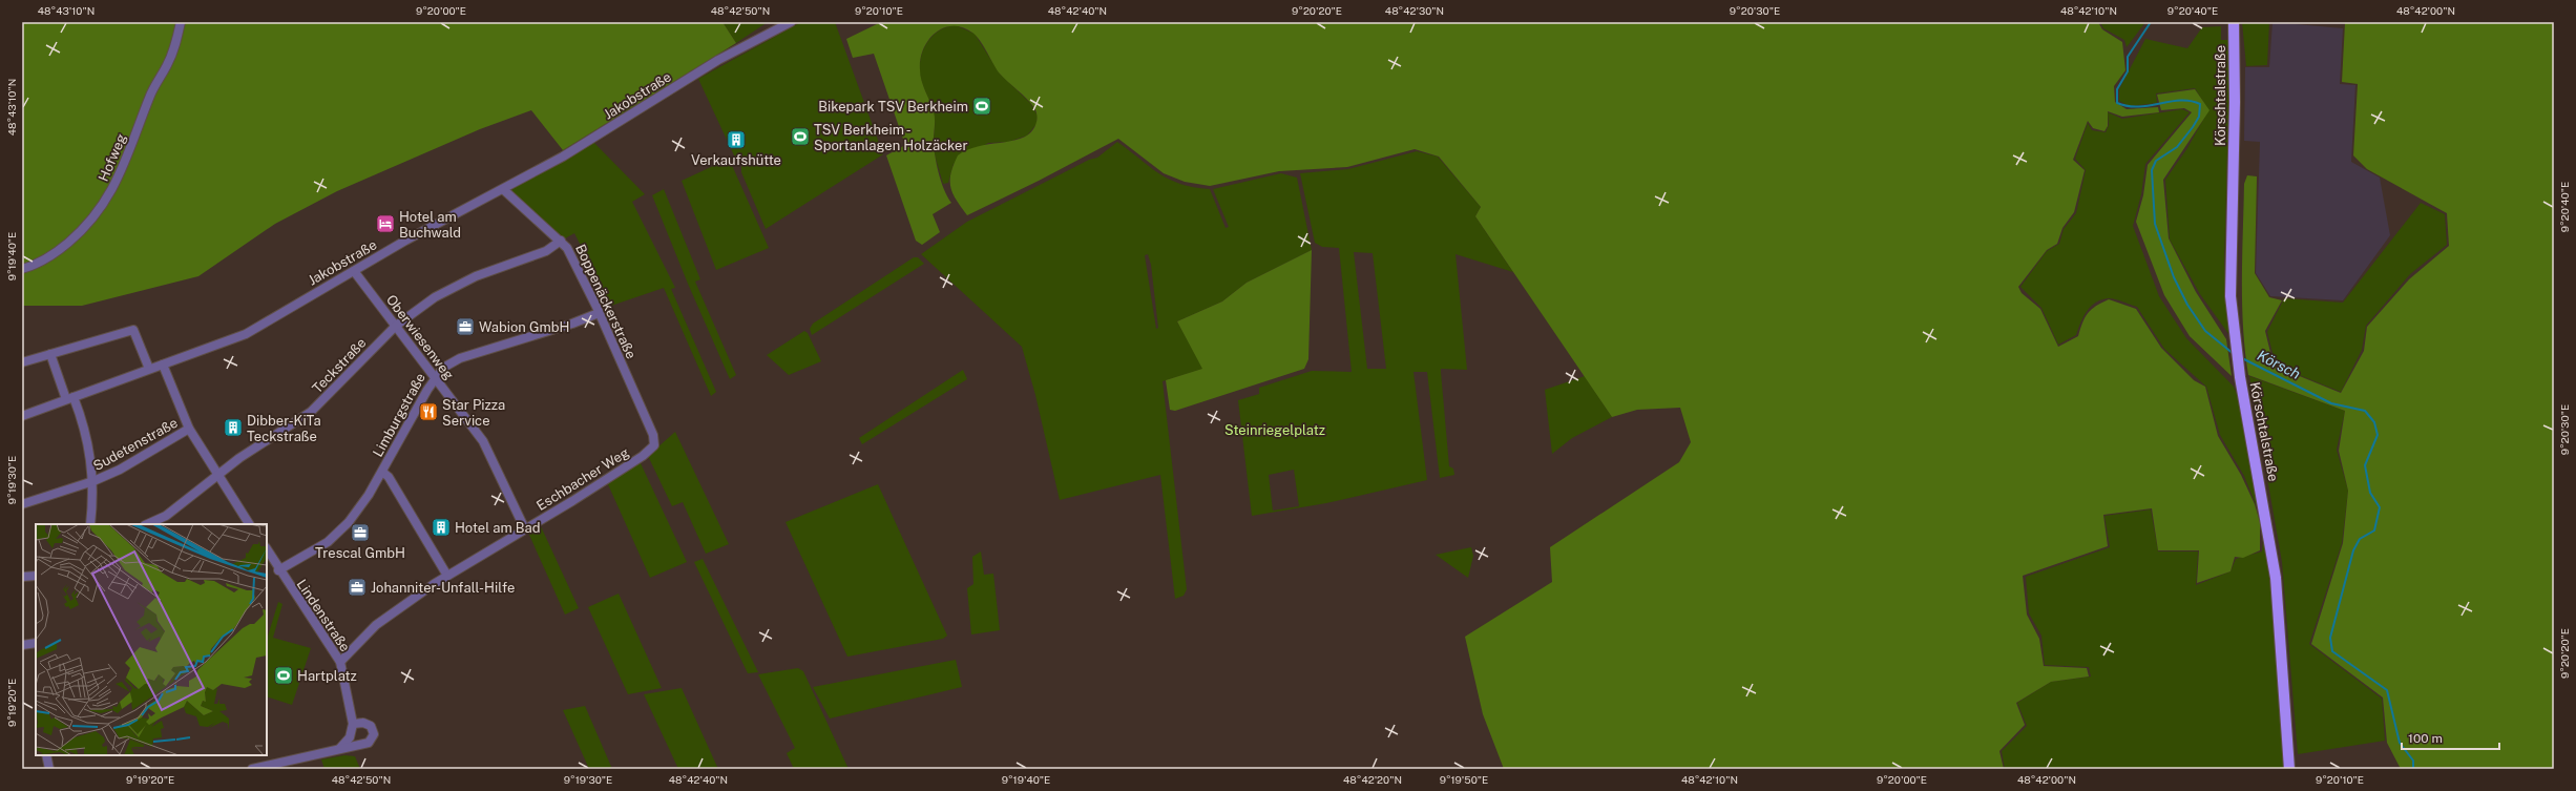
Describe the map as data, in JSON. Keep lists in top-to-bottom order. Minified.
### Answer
{"streets":{"main road":["Körschtalstraße"],"street":["Jakobstraße","Hofweg","Boppenäckerstraße","Oberwiesenweg","Teckstraße","Limburgstraße","Sudetenstraße","Eschbacher Weg","Lindenstraße"]},"crossings":[["Jakobstraße","Boppenäckerstraße"],["Jakobstraße","Oberwiesenweg"],["Boppenäckerstraße","Teckstraße"],["Boppenäckerstraße","Limburgstraße"],["Boppenäckerstraße","Eschbacher Weg"],["Oberwiesenweg","Teckstraße"],["Oberwiesenweg","Limburgstraße"],["Oberwiesenweg","Eschbacher Weg"],["Limburgstraße","Lindenstraße"],["Eschbacher Weg","Lindenstraße"]],"water":["Körsch"],"parks":["Steinriegelplatz"],"places":{"sports":["Bikepark TSV Berkheim","TSV Berkheim - Sportanlagen Holzäcker","Hartplatz"],"building":["Verkaufshütte","Dibber-KiTa Teckstraße","Hotel am Bad"],"hotel":["Hotel am Buchwald"],"office":["Wabion GmbH","Trescal GmbH","Johanniter-Unfall-Hilfe"],"restaurant":["Star Pizza Service"]},"scale_bar":"100 m","coordinates":["48°43'10\"N","9°20'00\"E","48°42'50\"N","9°20'10\"E","48°42'40\"N","9°20'20\"E","48°42'30\"N","9°20'30\"E","48°42'10\"N","9°20'40\"E","48°42'00\"N","9°19'40\"E","9°19'30\"E","9°19'20\"E","48°42'20\"N","9°19'50\"E"]}
